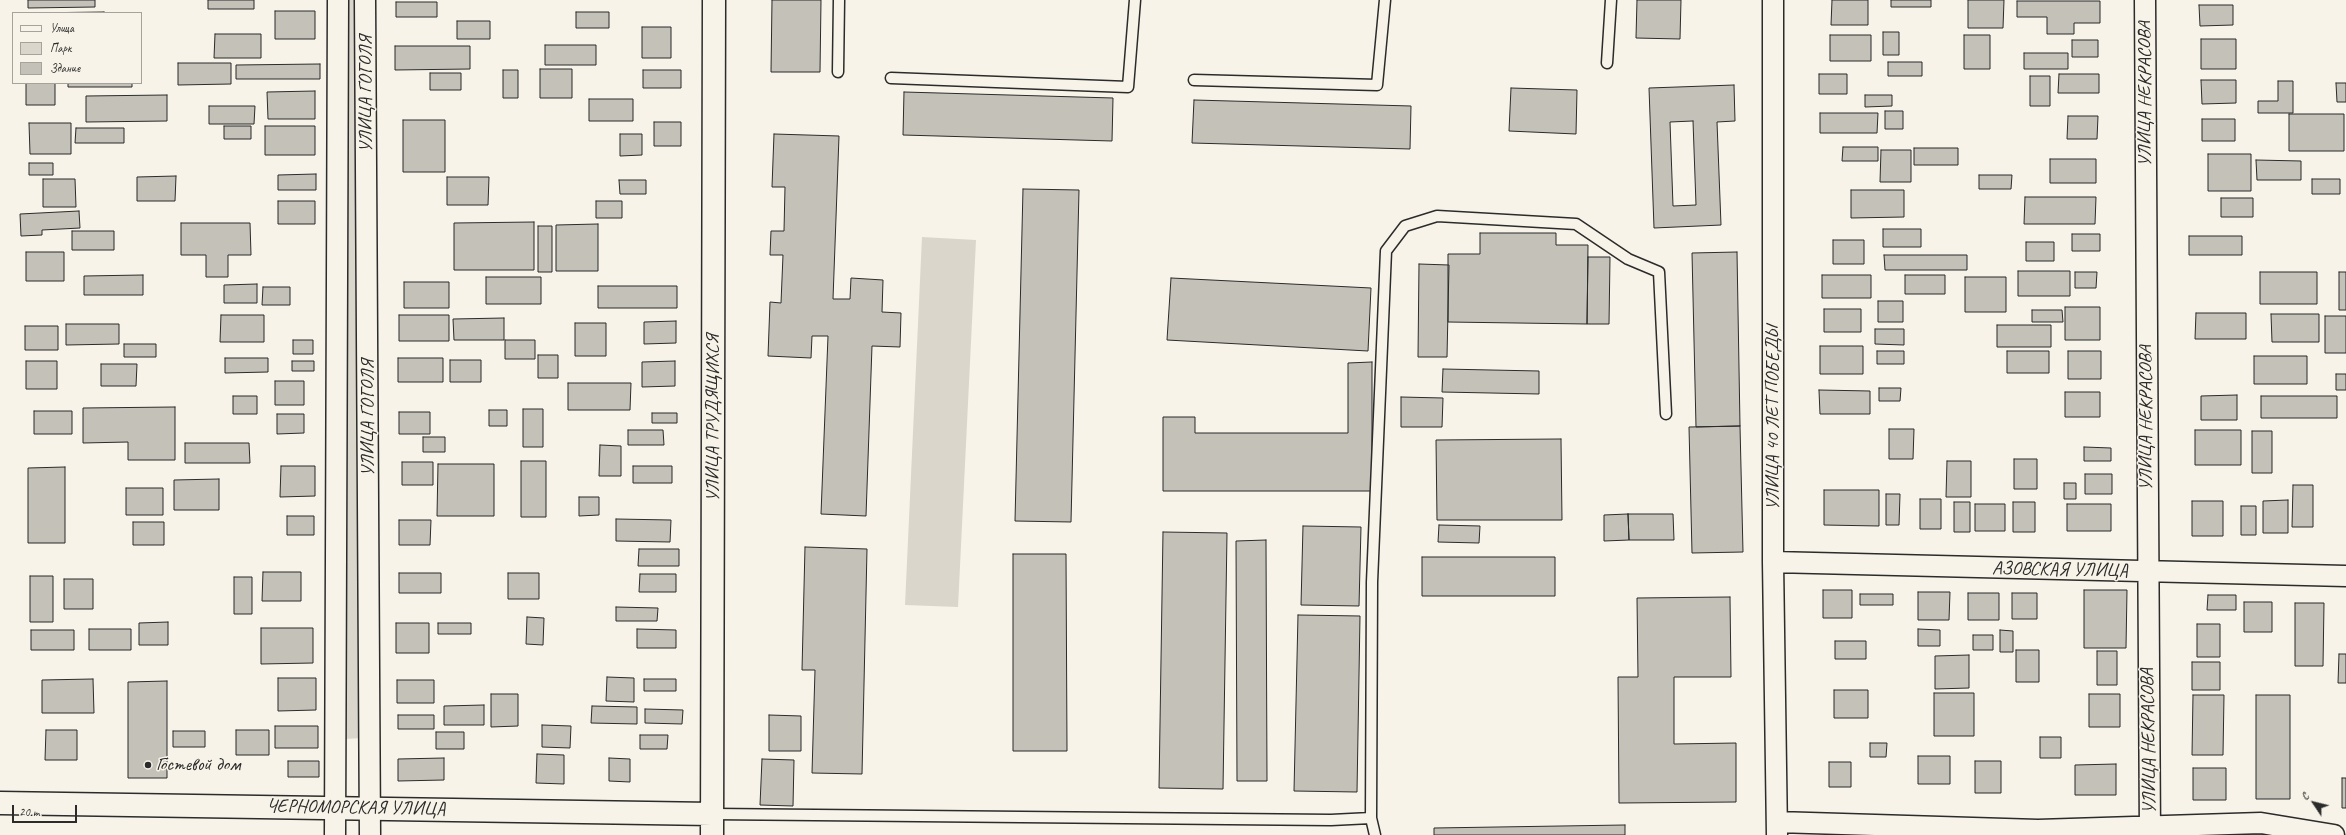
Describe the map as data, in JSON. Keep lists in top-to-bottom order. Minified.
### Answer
{"streets":{"street":["УЛИЦА ГОГОЛЯ","УЛИЦА НЕКРАСОВА","УЛИЦА ТРУДЯЩИХСЯ","УЛИЦА 40 ЛЕТ ПОБЕДЫ","АЗОВСКАЯ УЛИЦА","ЧЕРНОМОРСКАЯ УЛИЦА"]},"crossings":[["УЛИЦА ГОГОЛЯ","ЧЕРНОМОРСКАЯ УЛИЦА"],["УЛИЦА НЕКРАСОВА","АЗОВСКАЯ УЛИЦА"],["УЛИЦА ТРУДЯЩИХСЯ","ЧЕРНОМОРСКАЯ УЛИЦА"],["УЛИЦА 40 ЛЕТ ПОБЕДЫ","АЗОВСКАЯ УЛИЦА"]],"places":["Гостевой дом"],"legend":["Улица","Парк","Здание"],"scale_bar":"20 m","north":"top left"}
